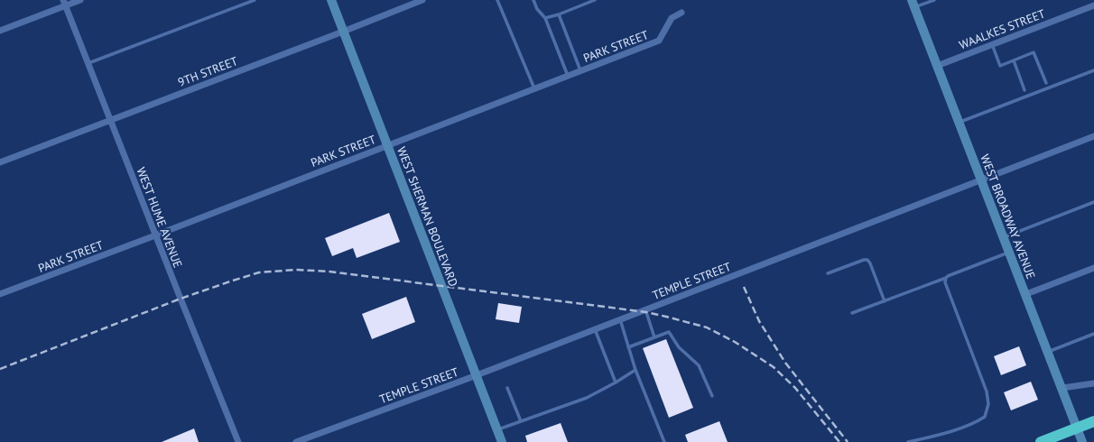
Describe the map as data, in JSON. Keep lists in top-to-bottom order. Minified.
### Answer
{"streets":{"main road":["WEST SHERMAN BOULEVARD","WEST BROADWAY AVENUE"],"street":["WAALKES STREET","PARK STREET","9TH STREET","WEST HUME AVENUE","TEMPLE STREET"]},"crossings":[["WAALKES STREET","WEST BROADWAY AVENUE"],["PARK STREET","WEST SHERMAN BOULEVARD"],["PARK STREET","WEST HUME AVENUE"],["9TH STREET","WEST SHERMAN BOULEVARD"],["9TH STREET","WEST HUME AVENUE"],["WEST SHERMAN BOULEVARD","TEMPLE STREET"],["WEST BROADWAY AVENUE","TEMPLE STREET"]]}
